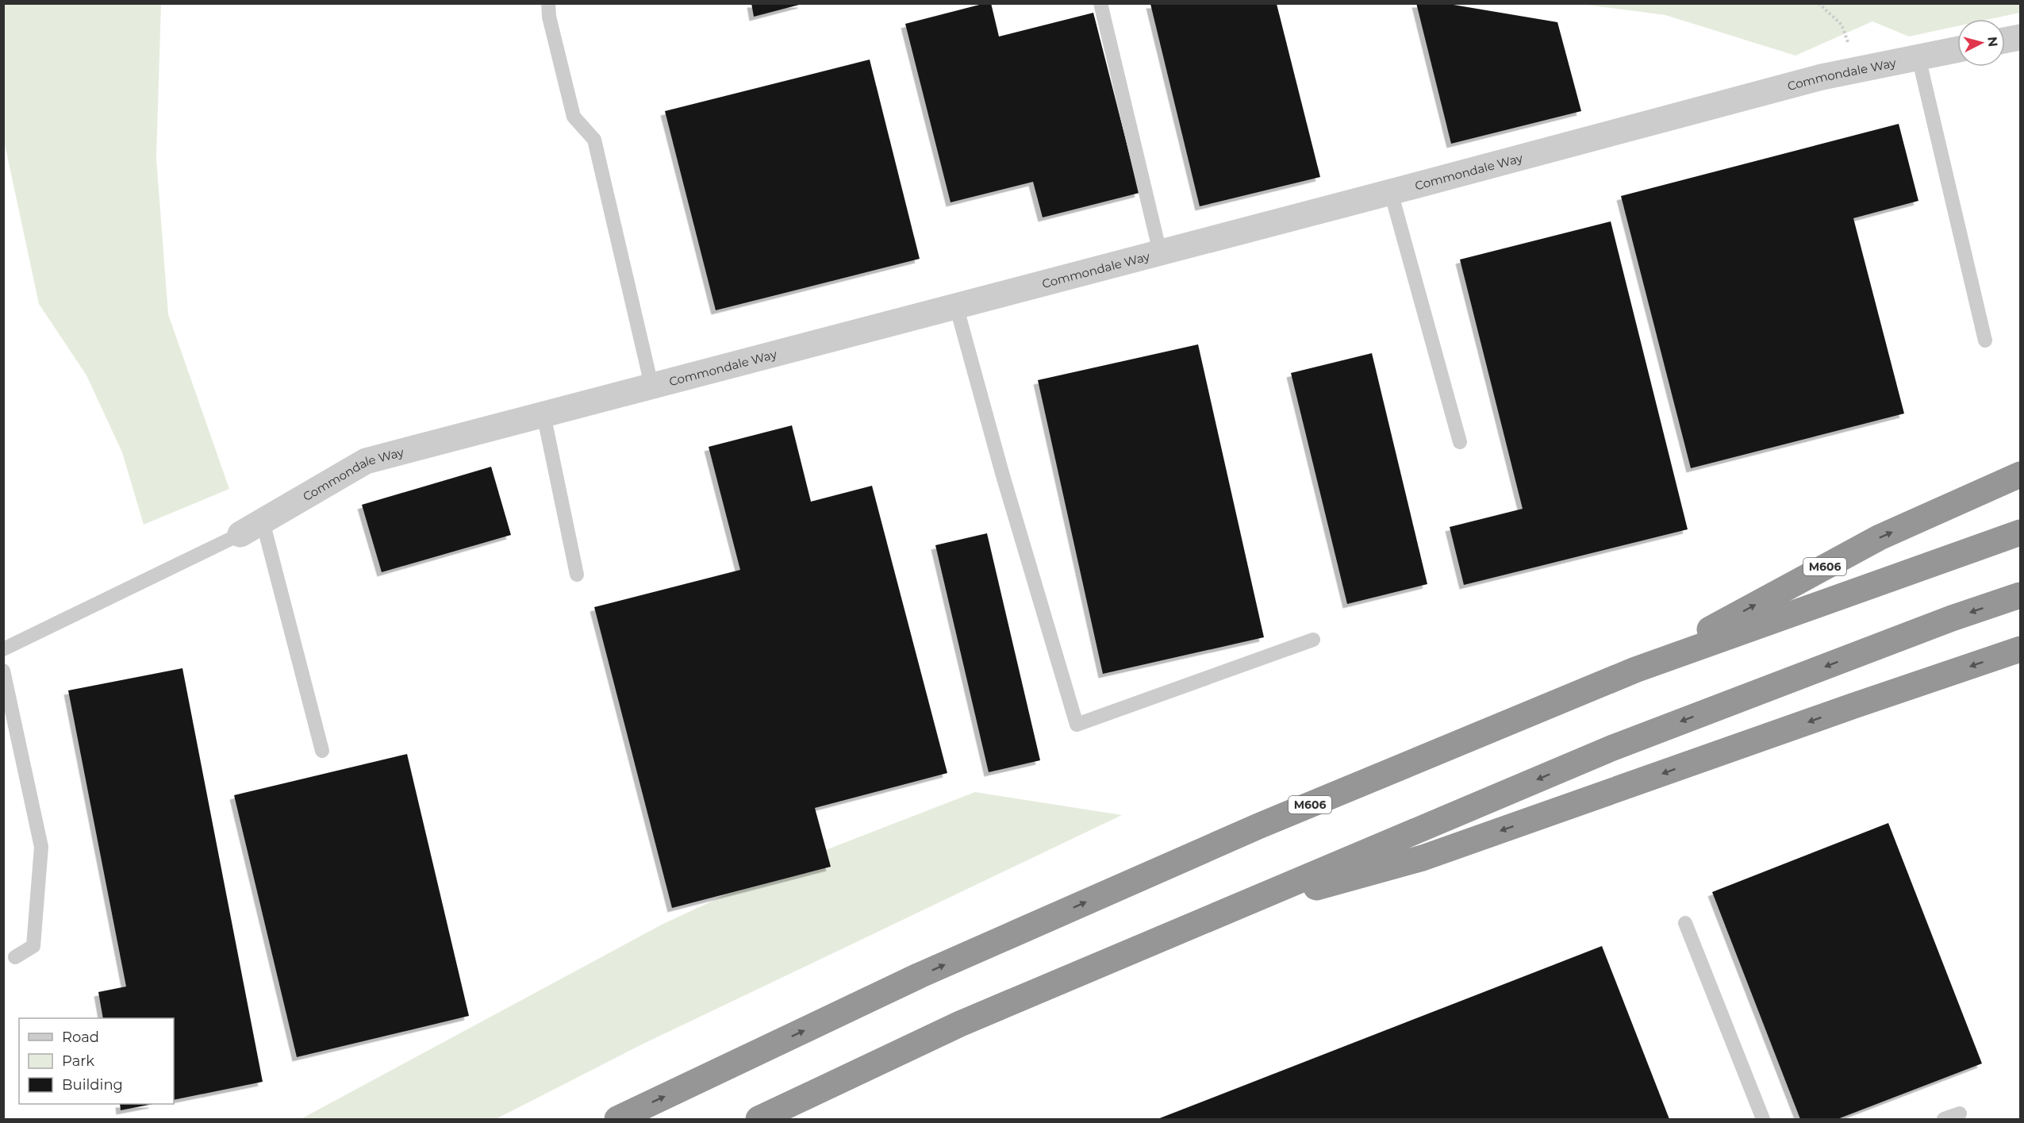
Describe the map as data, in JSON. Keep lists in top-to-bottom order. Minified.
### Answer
{"streets":{"highway":["M606"],"street":["Commondale Way"]},"legend":["Road","Park","Building"],"north":"right"}
